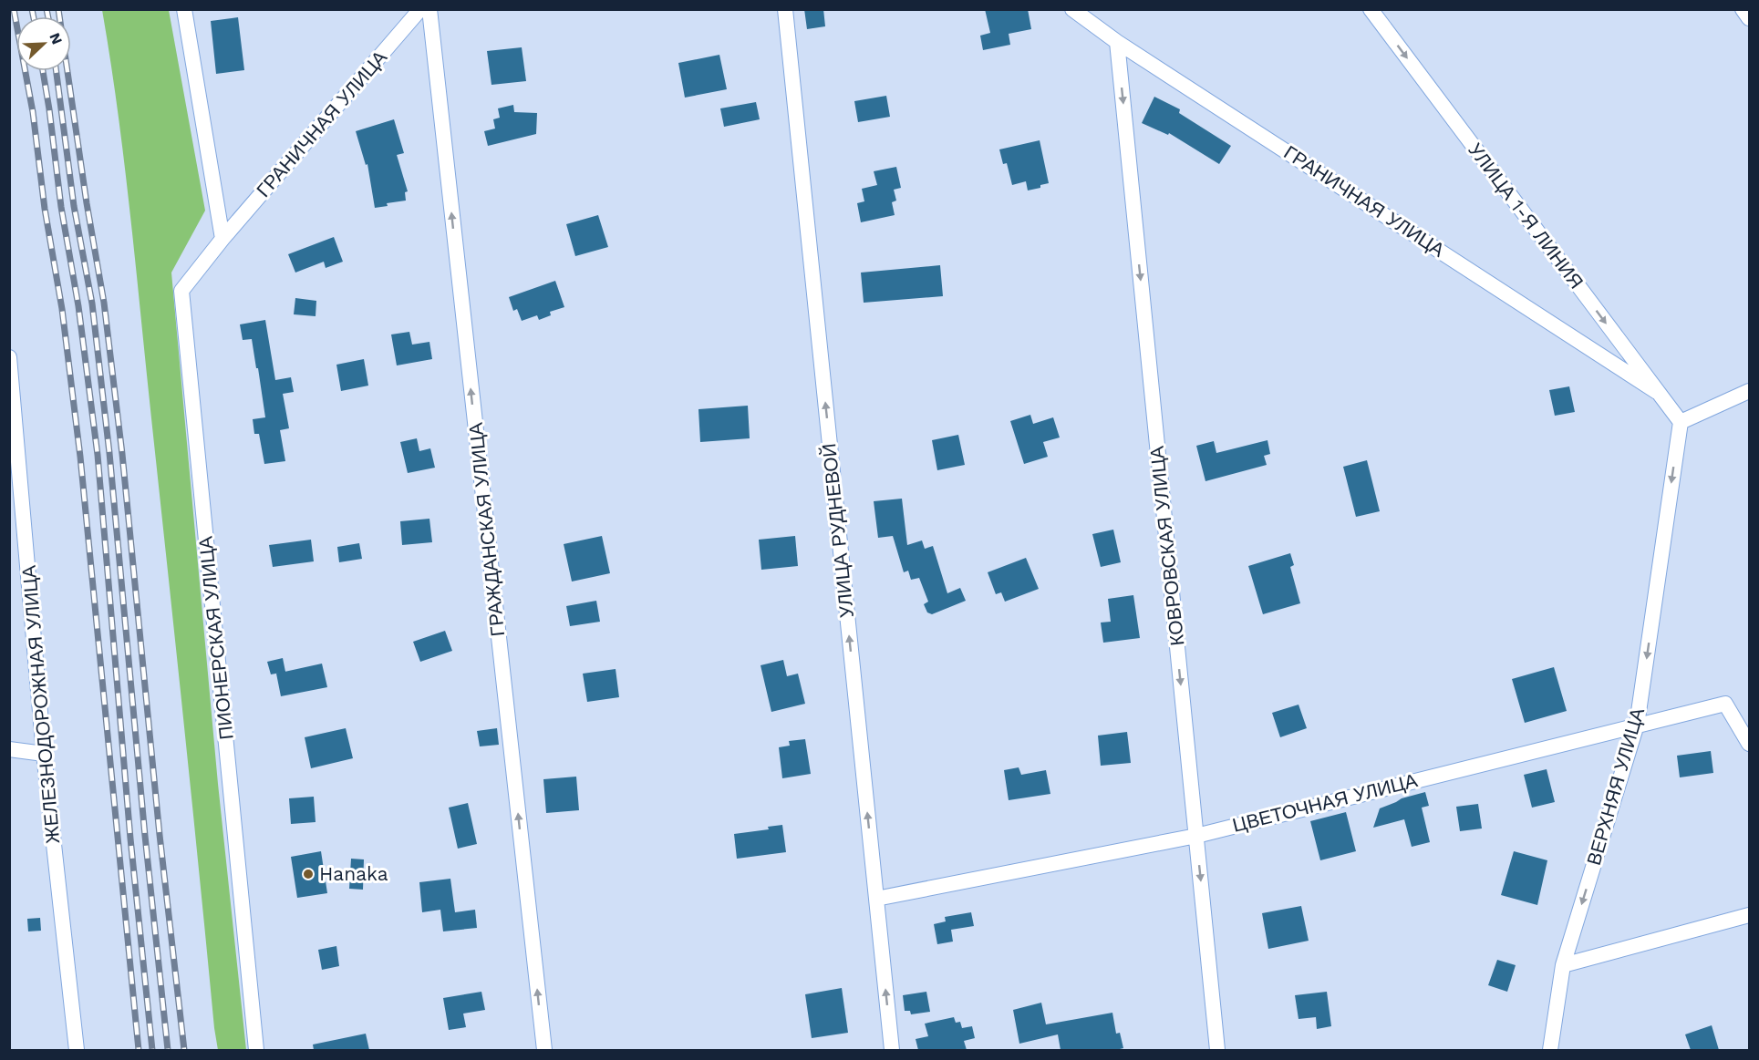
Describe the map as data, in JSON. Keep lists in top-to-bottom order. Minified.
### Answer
{"streets":{"street":["ГРАНИЧНАЯ УЛИЦА","УЛИЦА 1-Я ЛИНИЯ","ГРАЖДАНСКАЯ УЛИЦА","УЛИЦА РУДНЕВОЙ","КОВРОВСКАЯ УЛИЦА","ПИОНЕРСКАЯ УЛИЦА","ЖЕЛЕЗНОДОРОЖНАЯ УЛИЦА","ВЕРХНЯЯ УЛИЦА","ЦВЕТОЧНАЯ УЛИЦА"]},"crossings":[["ГРАНИЧНАЯ УЛИЦА","УЛИЦА 1-Я ЛИНИЯ"],["ГРАНИЧНАЯ УЛИЦА","КОВРОВСКАЯ УЛИЦА"],["ГРАНИЧНАЯ УЛИЦА","ПИОНЕРСКАЯ УЛИЦА"],["УЛИЦА 1-Я ЛИНИЯ","ВЕРХНЯЯ УЛИЦА"],["УЛИЦА РУДНЕВОЙ","ЦВЕТОЧНАЯ УЛИЦА"],["КОВРОВСКАЯ УЛИЦА","ЦВЕТОЧНАЯ УЛИЦА"],["ВЕРХНЯЯ УЛИЦА","ЦВЕТОЧНАЯ УЛИЦА"]],"one_way":["УЛИЦА 1-Я ЛИНИЯ","ГРАЖДАНСКАЯ УЛИЦА","УЛИЦА РУДНЕВОЙ","КОВРОВСКАЯ УЛИЦА","ВЕРХНЯЯ УЛИЦА"],"places":["Hanaka"],"north":"top right"}
